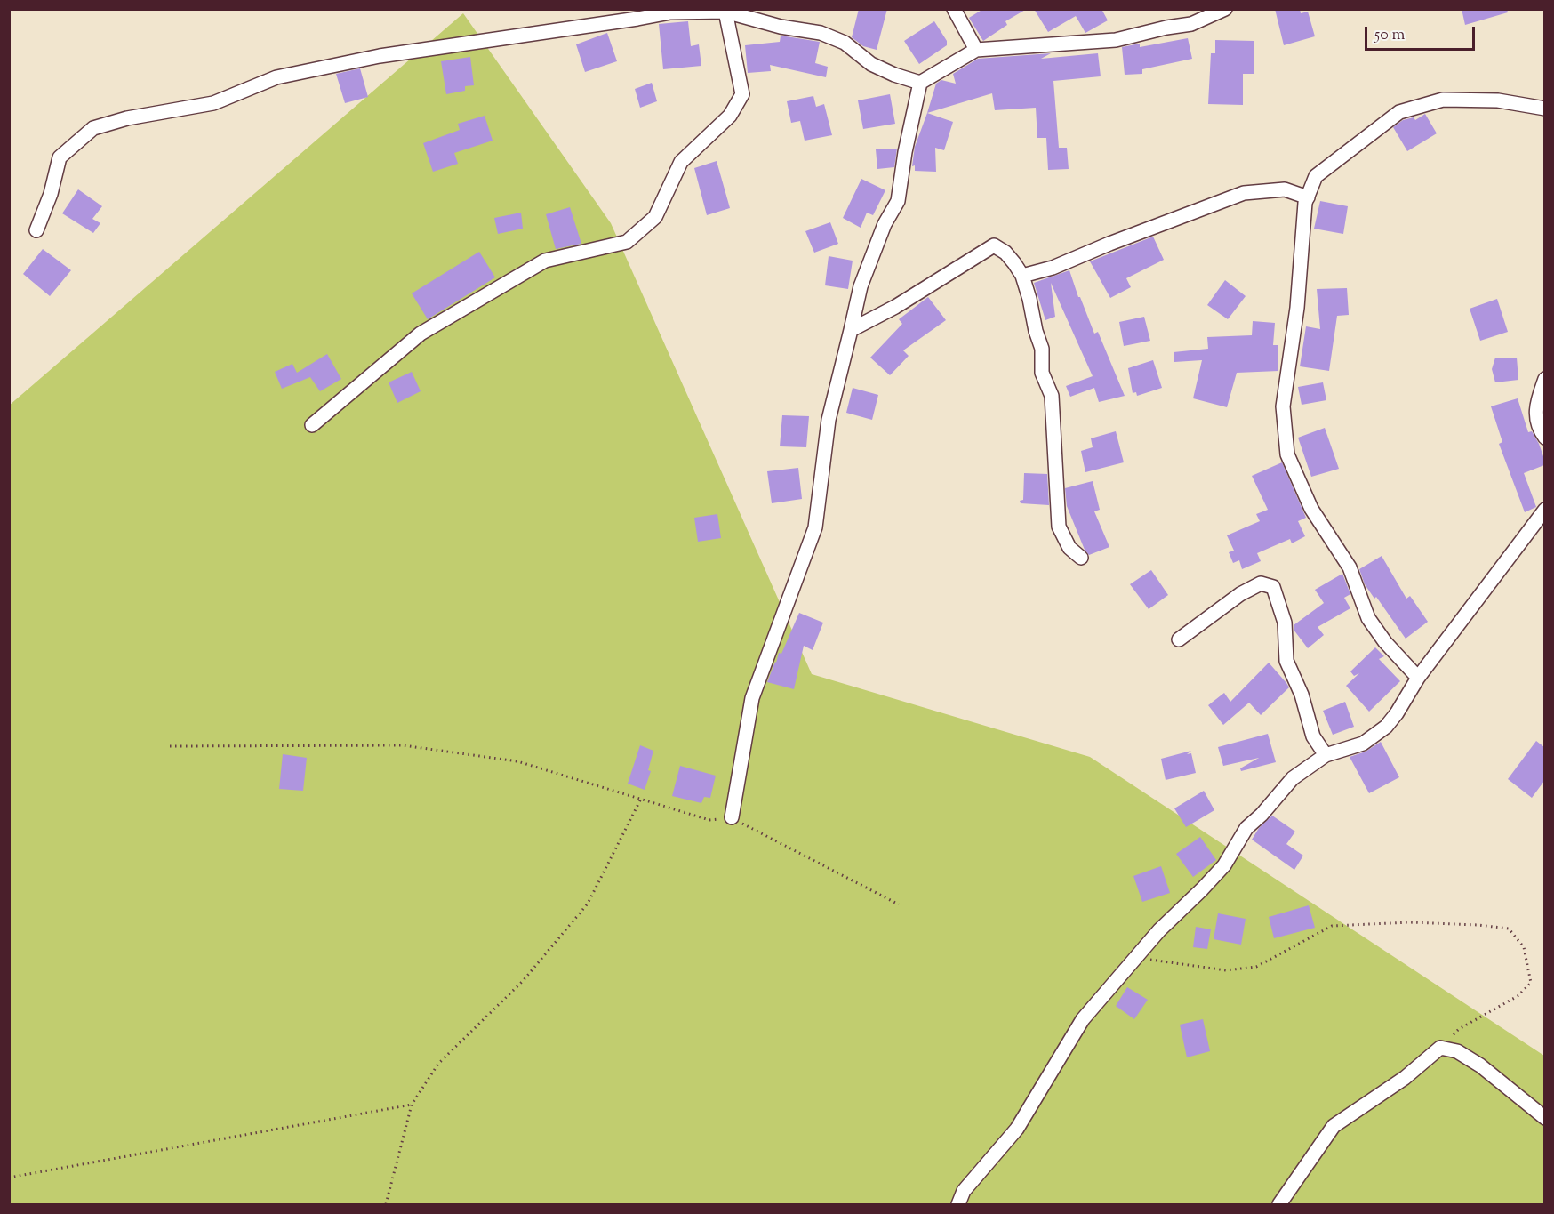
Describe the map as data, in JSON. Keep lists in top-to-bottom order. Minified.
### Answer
{"scale_bar":"50 m"}
